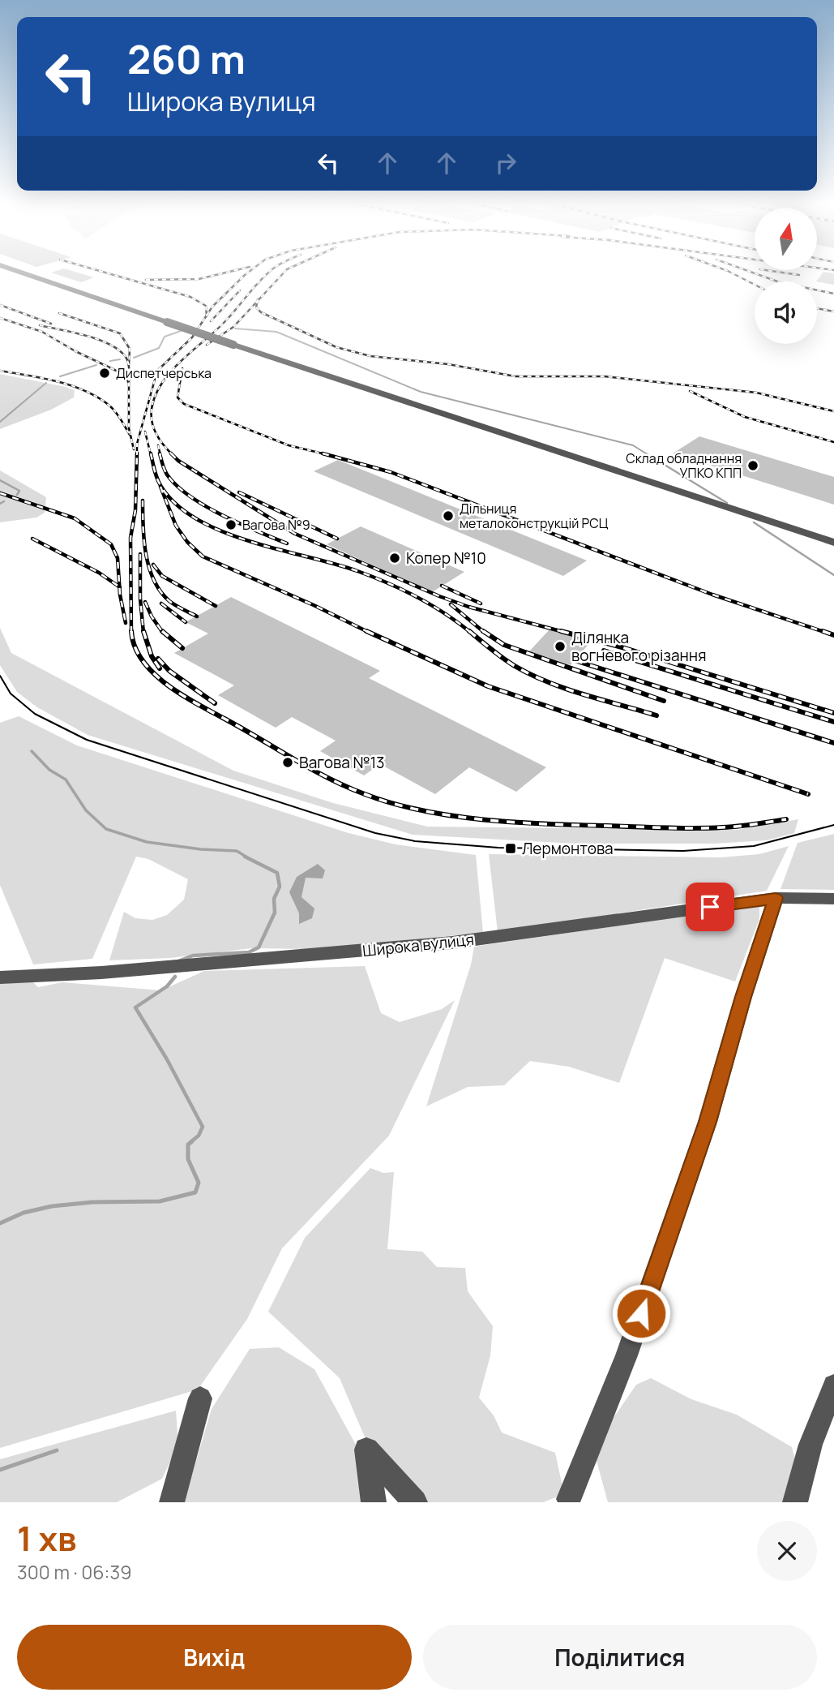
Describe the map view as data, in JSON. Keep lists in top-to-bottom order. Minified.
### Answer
{"streets":{"street":["Широка вулиця"]},"places":{"other":["Диспетчерська","Склад обладнання УПКО КПП","Дільниця металоконструкцій РСЦ","Вагова №9","Копер №10","Ділянка вогневого різання","Вагова №13"],"transit":["Лермонтова"]},"north":"top","page":{"turn":["260 m","Широка вулиця"],"heading":["1 хв","300 m · 06:39"],"buttons":["Вихід","Поділитися"]}}
